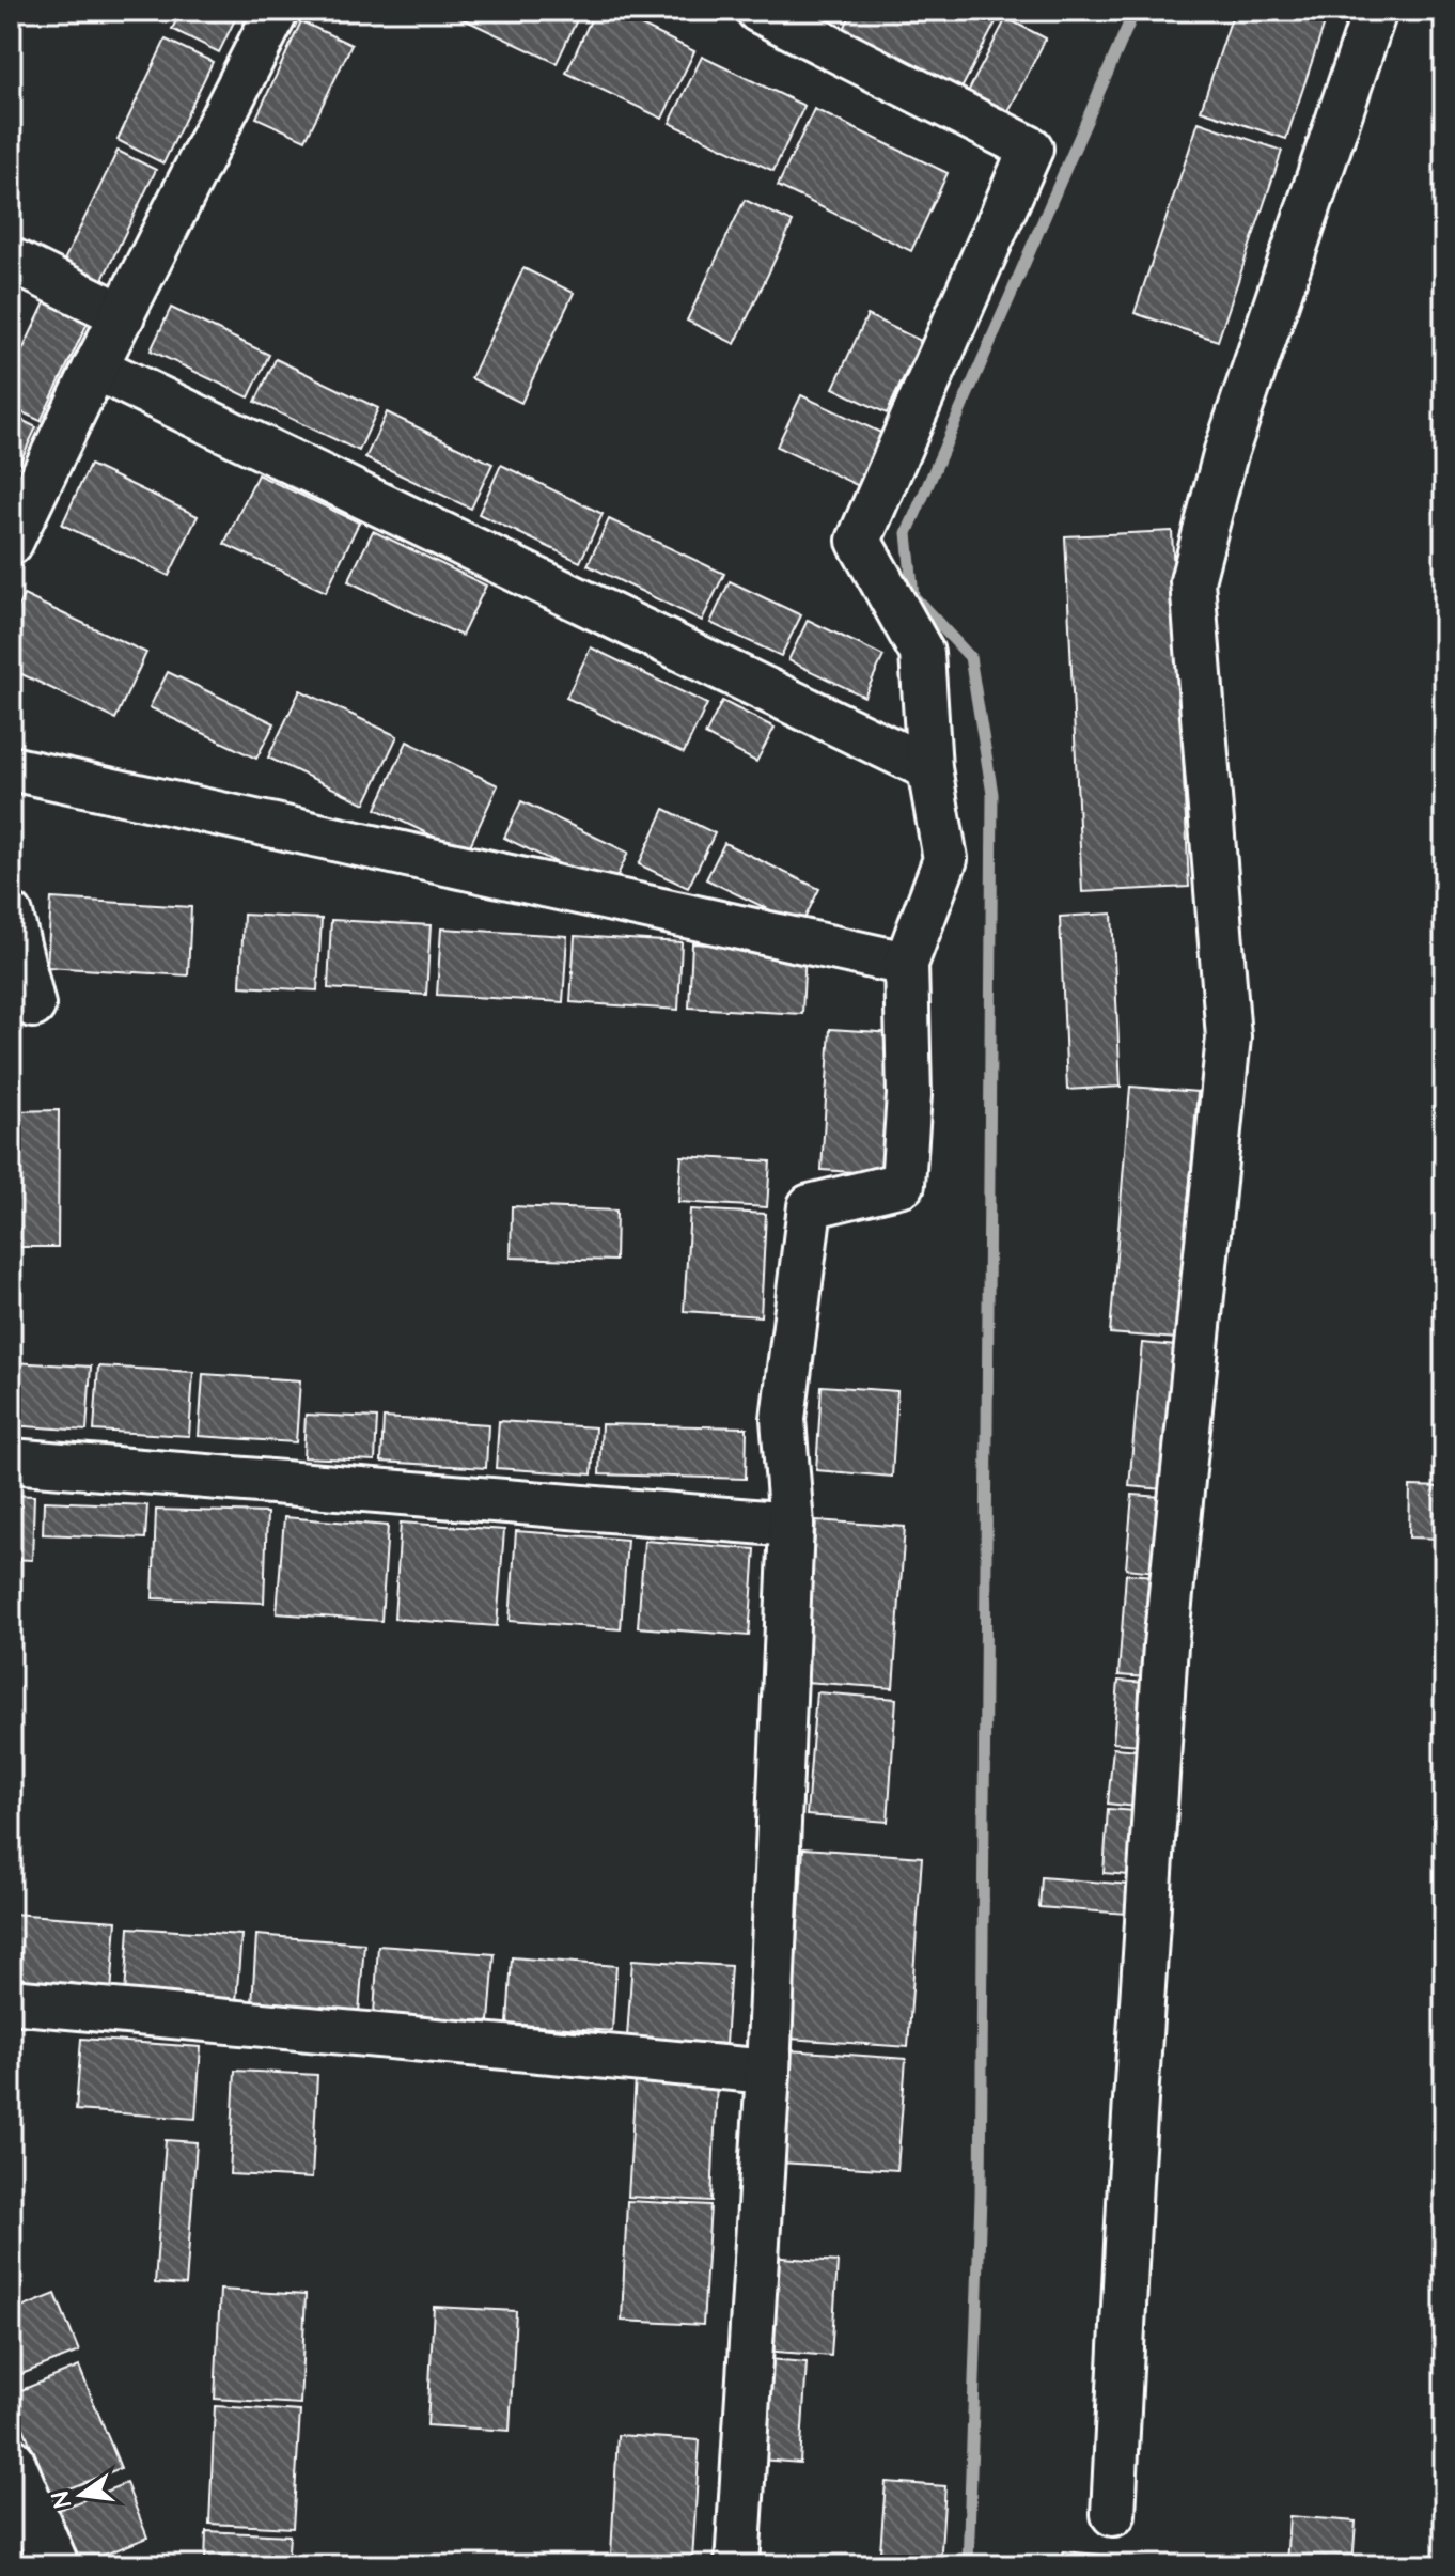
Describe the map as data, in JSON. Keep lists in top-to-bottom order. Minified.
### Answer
{"north":"left"}
